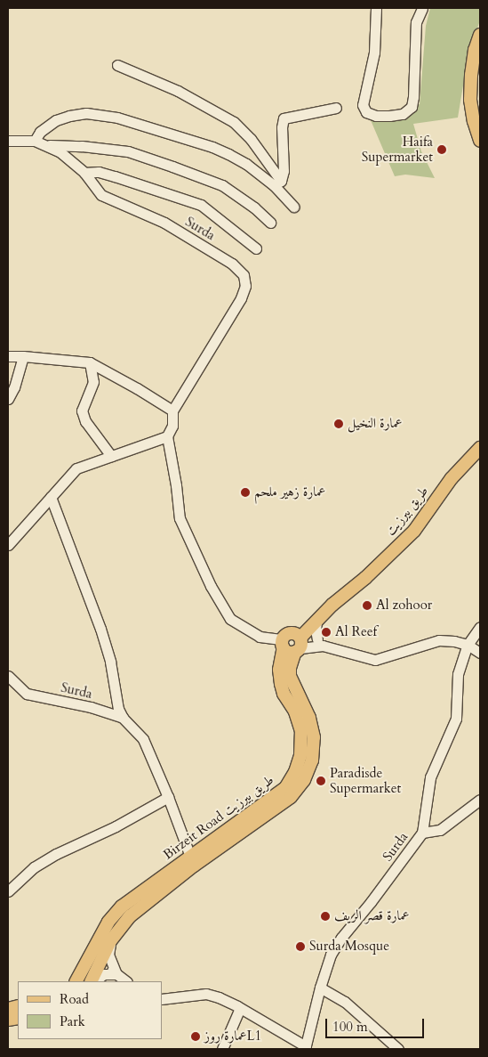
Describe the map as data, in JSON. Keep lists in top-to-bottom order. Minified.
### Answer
{"streets":{"main road":["طريق بيرزيت","Birzeit Road طريق بيرزيت"],"street":["Surda"]},"crossings":[["Surda","Birzeit Road طريق بيرزيت"]],"places":["Haifa Supermarket","عمارة النخيل","عمارة زهير ملحم","Al zohoor","Al Reef","Paradisde Supermarket","عمارة قصر الريف","Surda Mosque","عمارة روزL1"],"legend":["Road","Park"],"scale_bar":"100 m"}
